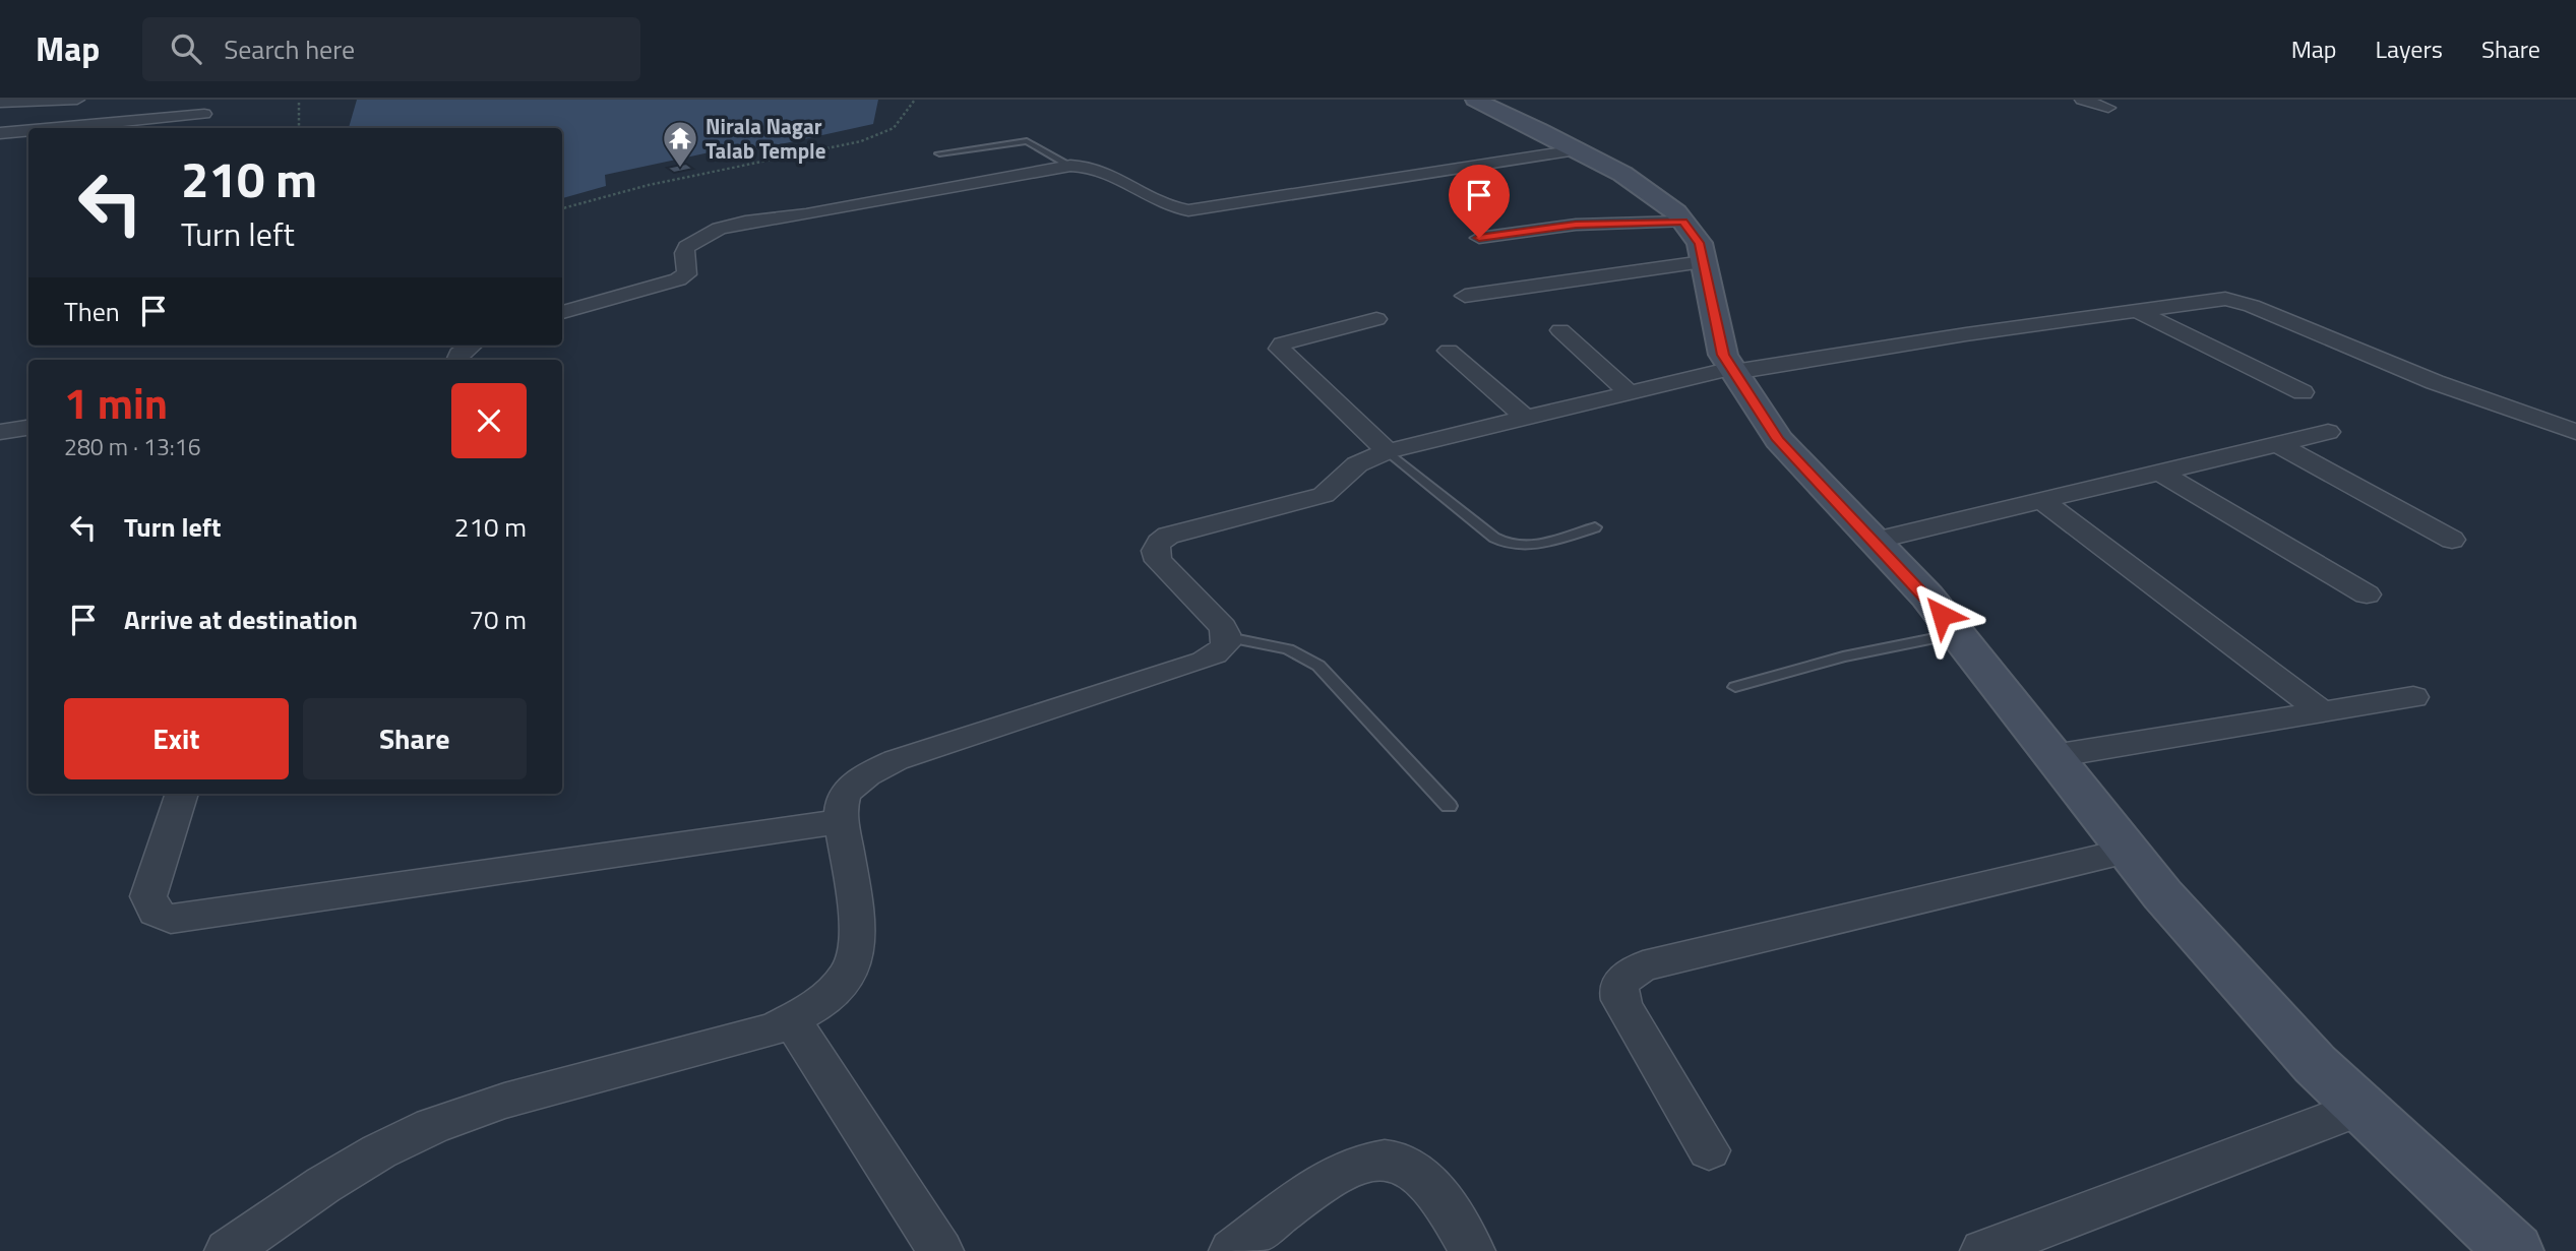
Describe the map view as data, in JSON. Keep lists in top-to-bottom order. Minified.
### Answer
{"places":{"temple":["Nirala Nagar Talab Temple"]},"page":{"header":"Map","search":"Search here","nav":["Map","Layers","Share"],"turn":["210 m","Turn left"],"then":"Then","heading":["1 min","280 m · 13:16"],"list":[{"name":"Turn left","value":"210 m"},{"name":"Arrive at destination","value":"70 m"}],"buttons":["Exit","Share"]}}
